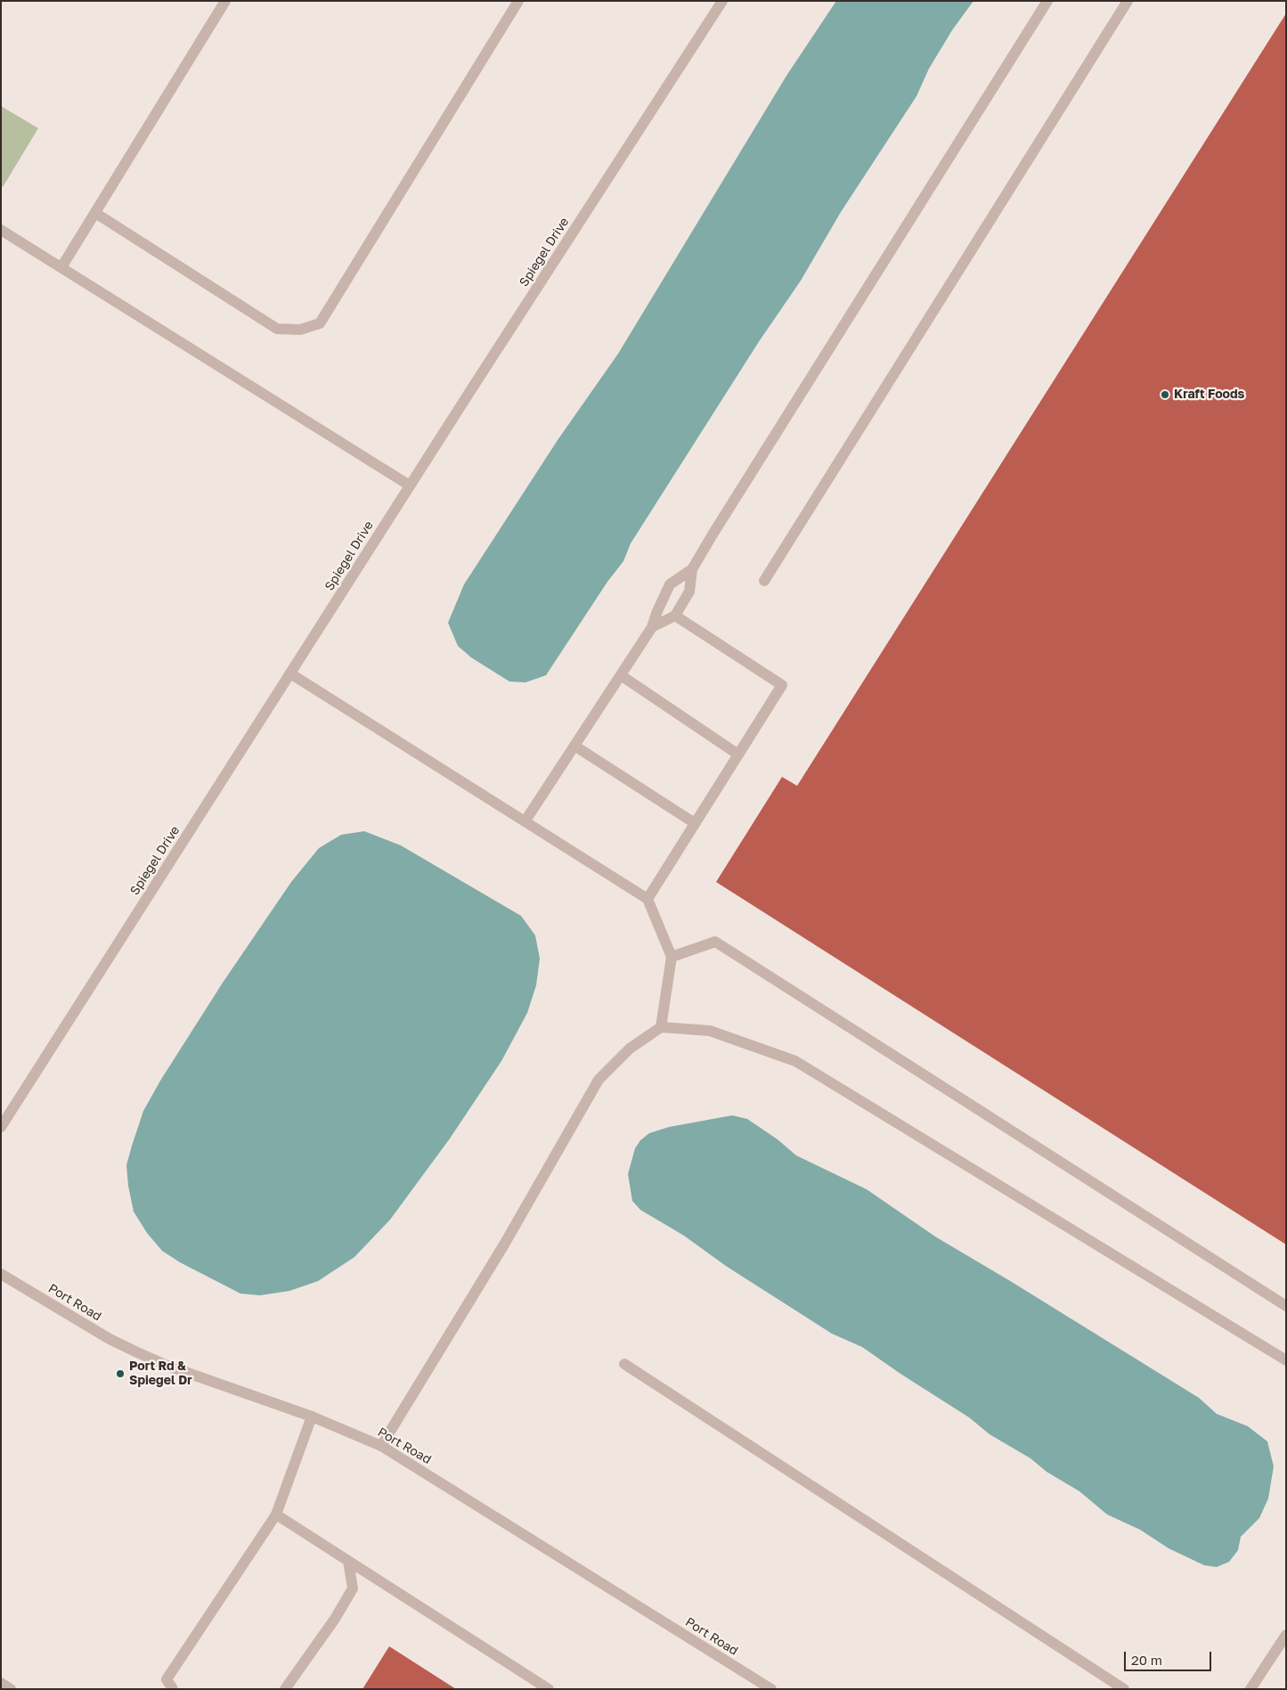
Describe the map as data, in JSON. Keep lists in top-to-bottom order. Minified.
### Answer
{"streets":{"street":["Spiegel Drive","Port Road"]},"places":["Kraft Foods","Port Rd & Spiegel Dr"],"scale_bar":"20 m"}
